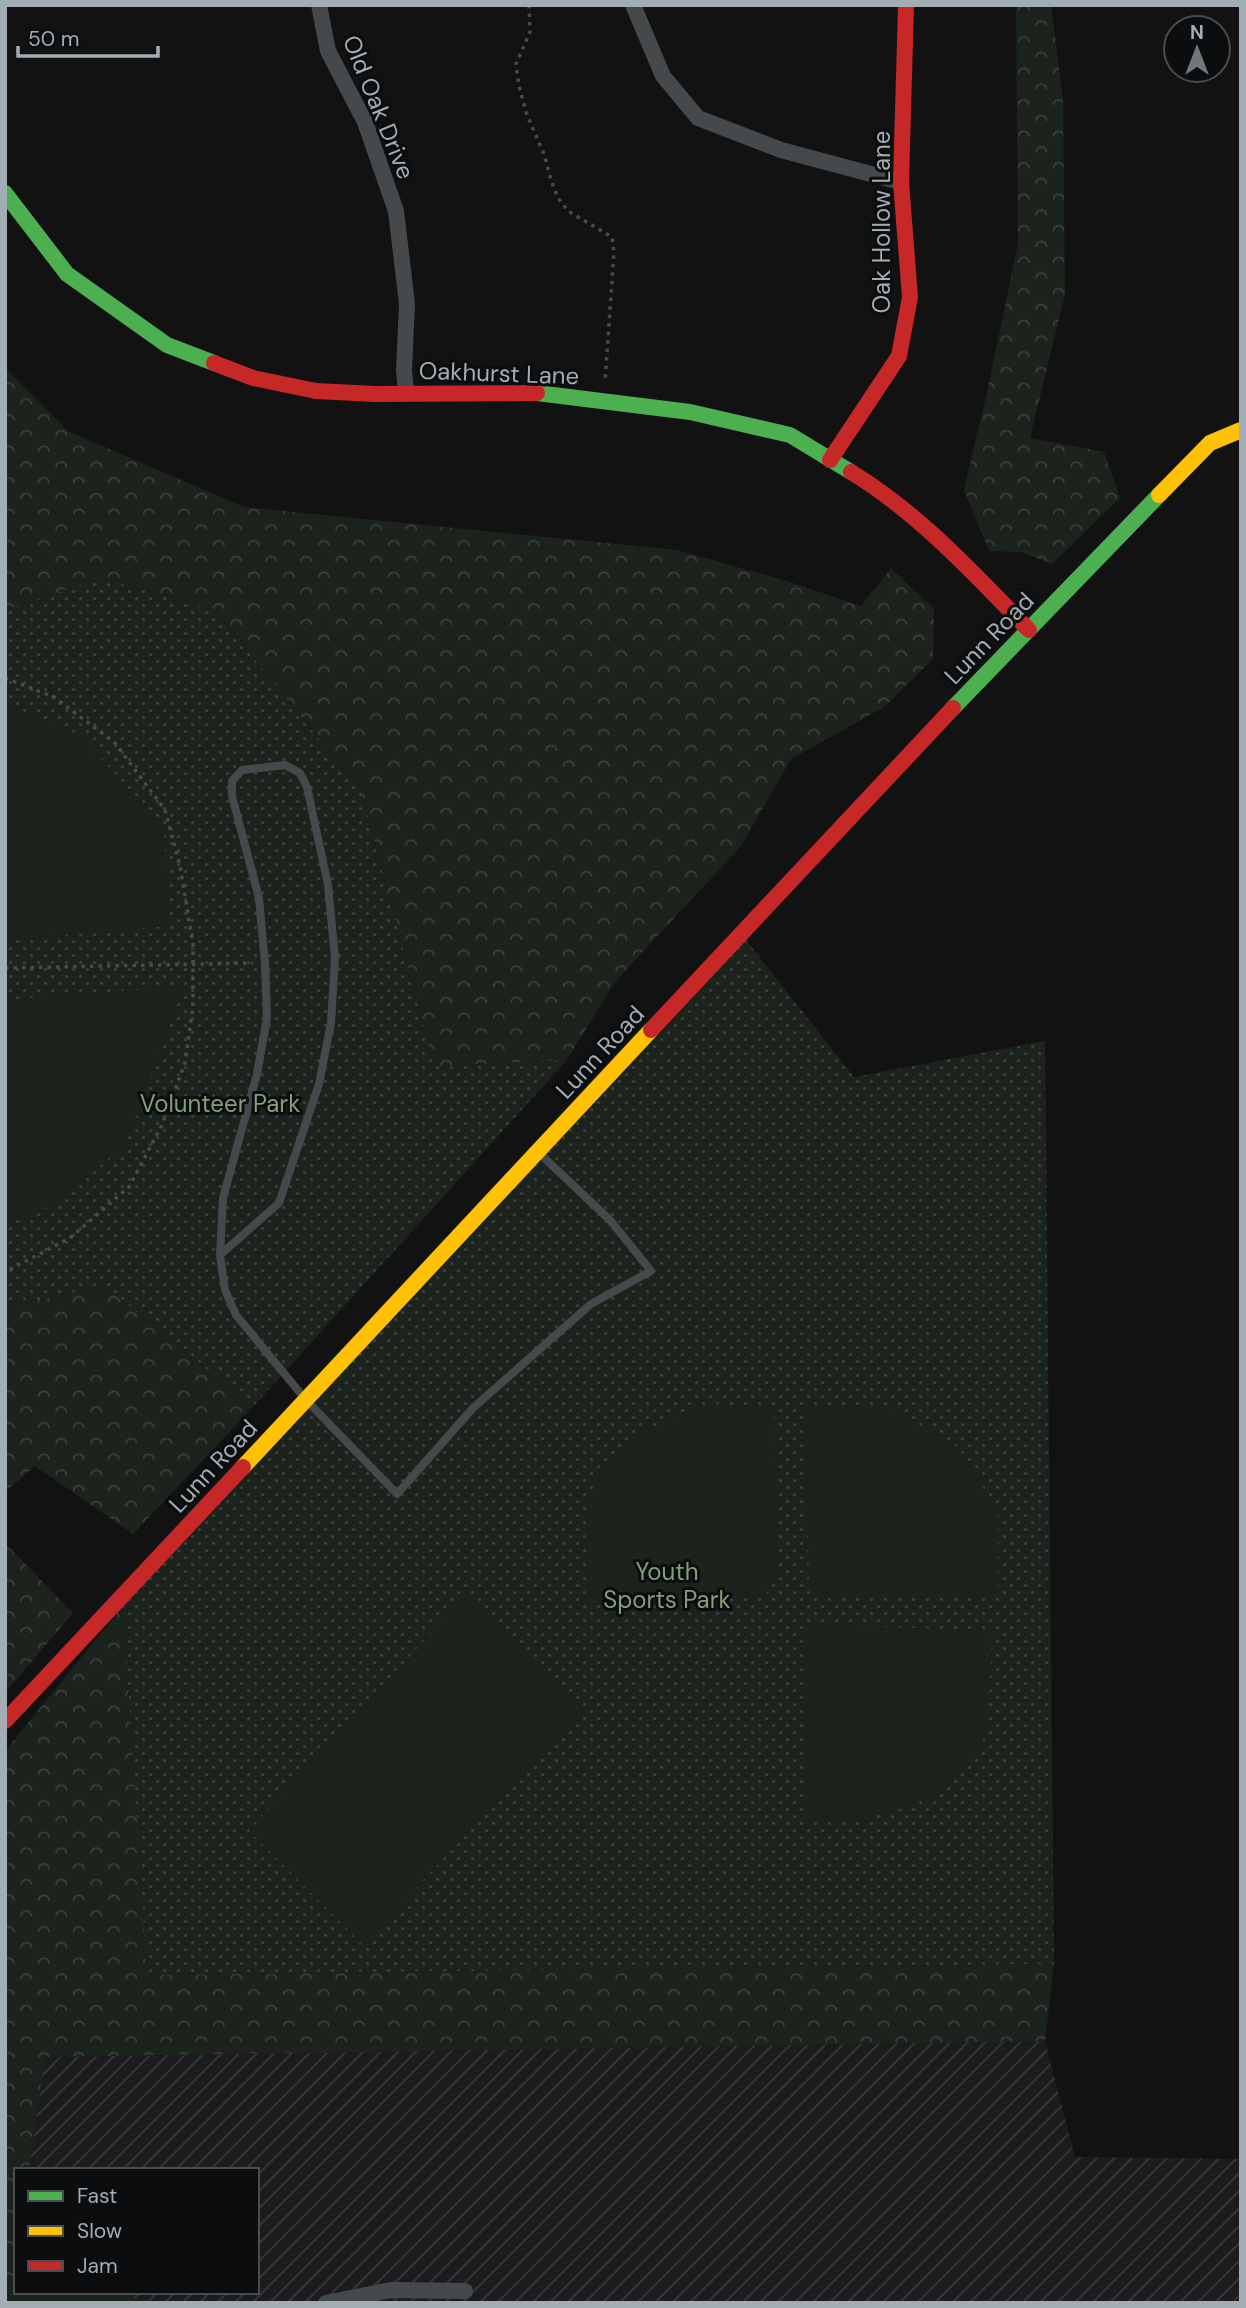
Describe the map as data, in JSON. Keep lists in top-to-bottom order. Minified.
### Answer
{"streets":{"street":["Old Oak Drive","Oak Hollow Lane","Oakhurst Lane","Lunn Road"]},"crossings":[["Old Oak Drive","Oakhurst Lane"],["Oak Hollow Lane","Oakhurst Lane"],["Oakhurst Lane","Lunn Road"]],"parks":["Volunteer Park","Youth Sports Park"],"legend":["Fast","Slow","Jam"],"scale_bar":"50 m","north":"top"}
